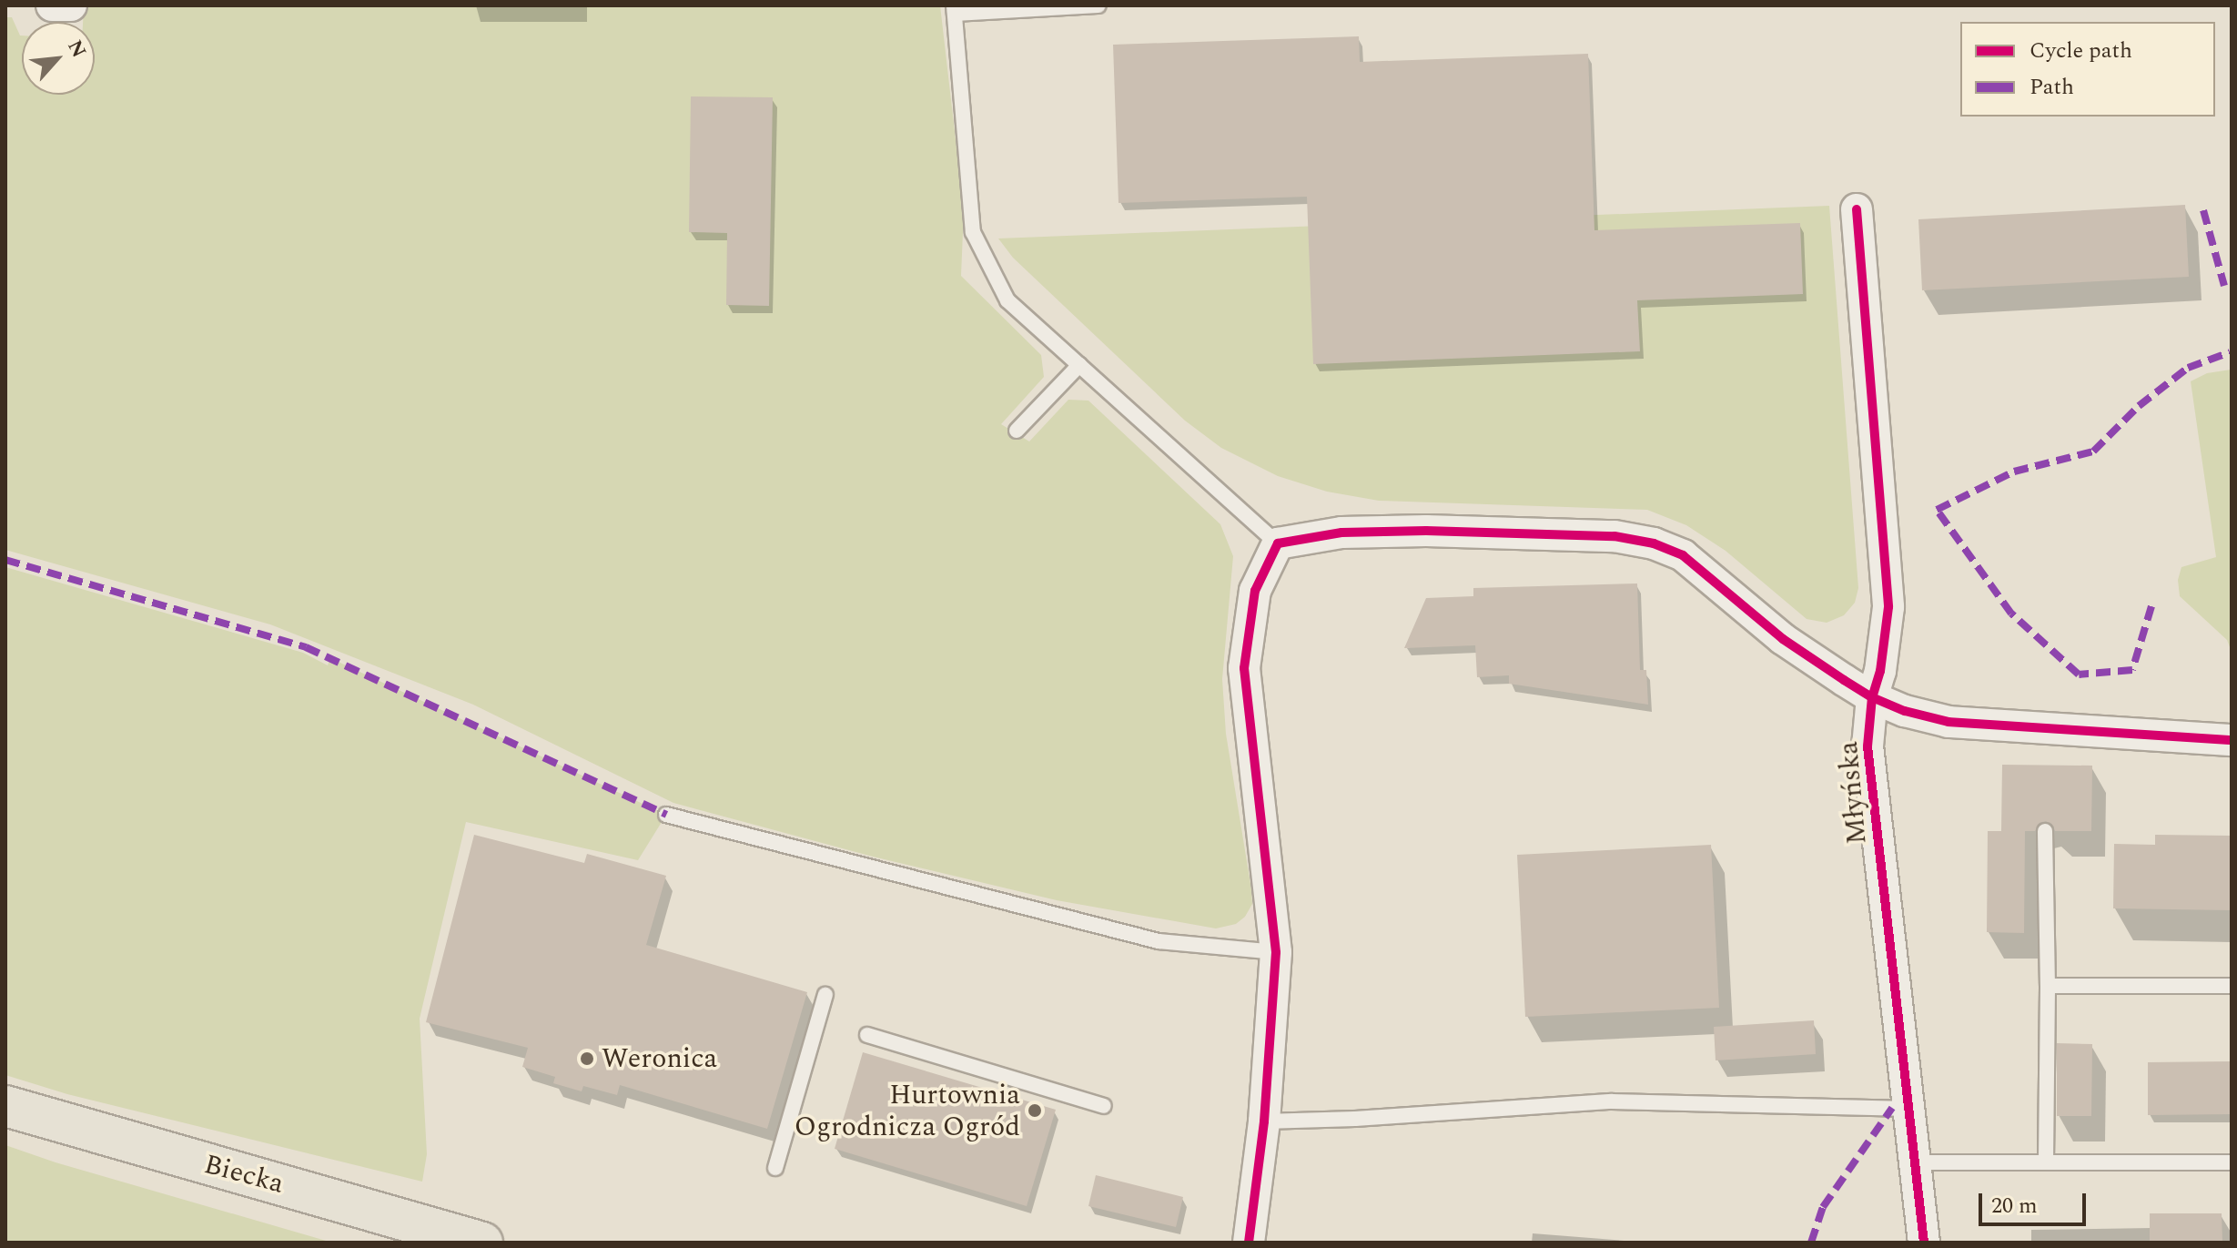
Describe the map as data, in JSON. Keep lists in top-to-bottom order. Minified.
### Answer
{"streets":{"main road":["Biecka"],"street":["Młyńska"]},"places":["Weronica","Hurtownia Ogrodnicza Ogród"],"legend":["Cycle path","Path"],"scale_bar":"20 m","north":"top right"}
